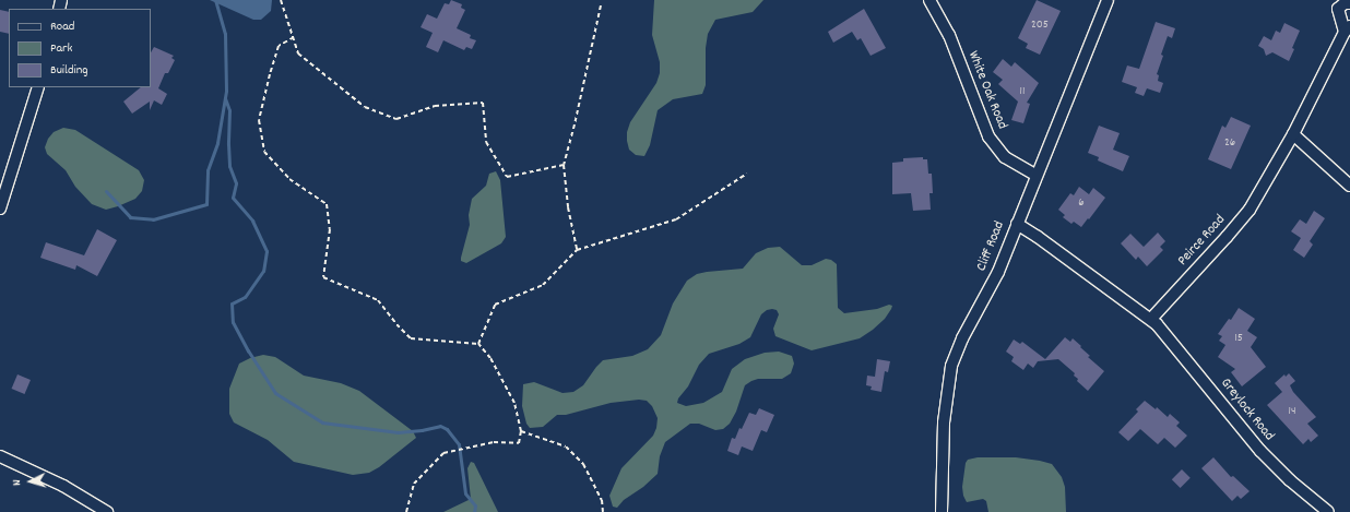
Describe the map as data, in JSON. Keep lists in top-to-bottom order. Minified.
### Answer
{"streets":{"street":["White Oak Road","Peirce Road","Cliff Road","Greylock Road"]},"crossings":[["White Oak Road","Cliff Road"],["Peirce Road","Greylock Road"]],"house_numbers":["205","11","26","6","15","14"],"legend":["Road","Park","Building"],"north":"left"}
